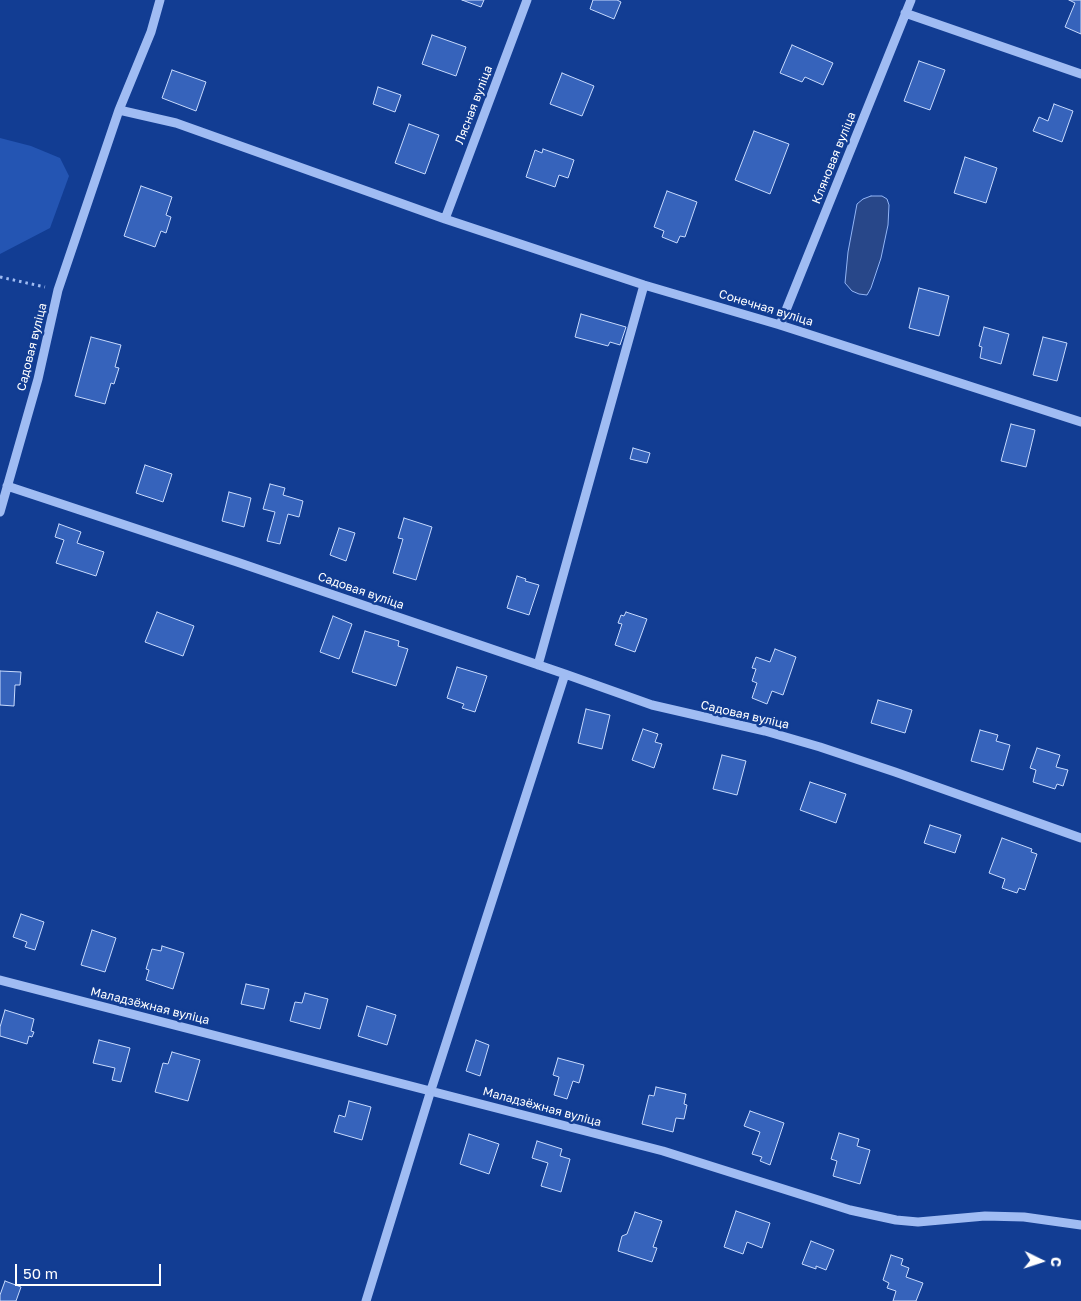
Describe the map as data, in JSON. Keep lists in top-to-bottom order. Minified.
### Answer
{"streets":{"street":["Лясная вуліца","Кляновая вуліца","Сонечная вуліца","Садовая вуліца","Маладзёжная вуліца"]},"crossings":[["Лясная вуліца","Сонечная вуліца"],["Кляновая вуліца","Сонечная вуліца"],["Сонечная вуліца","Садовая вуліца"]],"scale_bar":"50 m","north":"right"}
